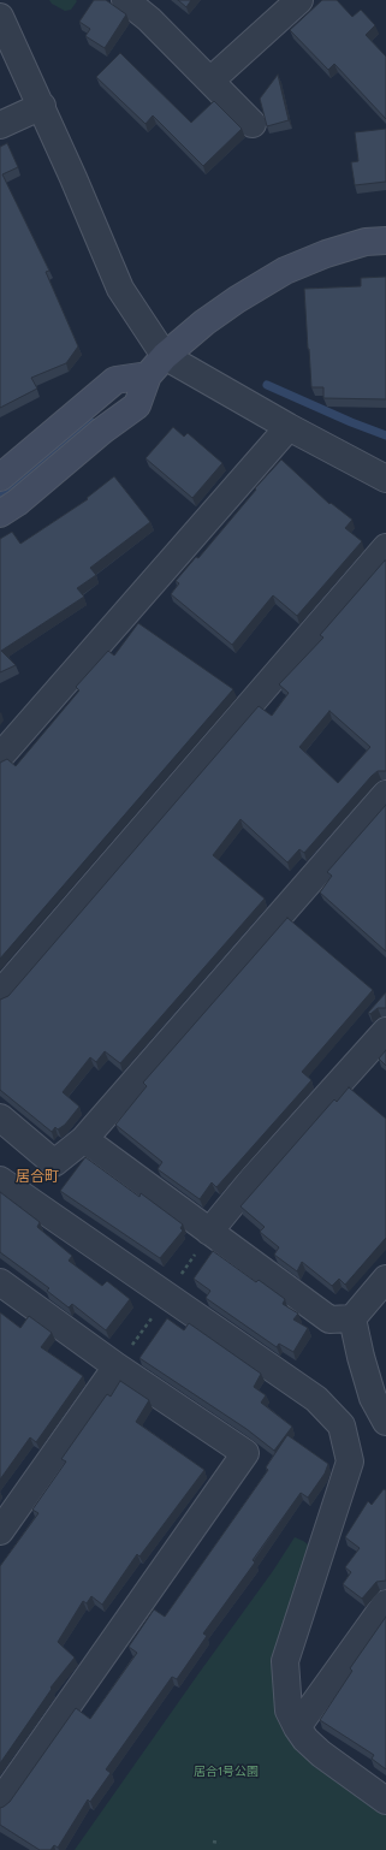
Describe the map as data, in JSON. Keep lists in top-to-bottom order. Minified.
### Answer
{"districts":["居合町"],"parks":["居合1号公園"]}
